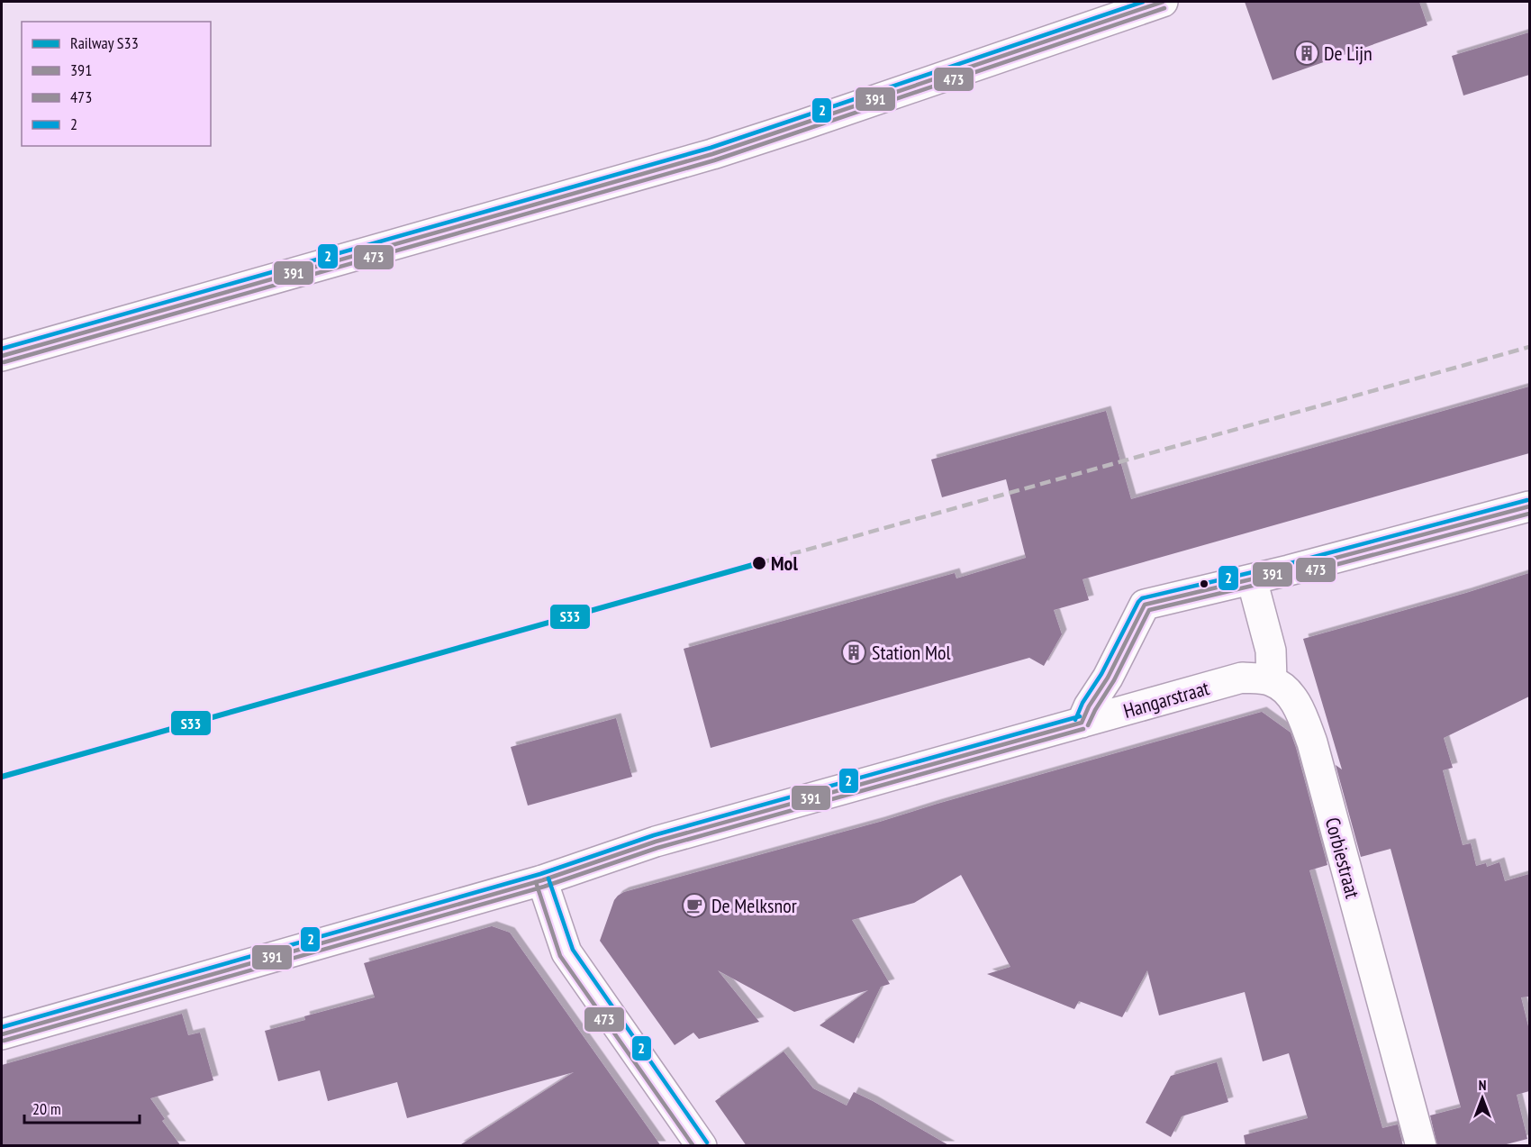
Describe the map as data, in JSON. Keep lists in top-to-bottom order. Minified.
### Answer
{"streets":{"street":["Hangarstraat","Corbiestraat"]},"crossings":[["Hangarstraat","Corbiestraat"]],"places":{"building":["De Lijn","Station Mol"],"other":["Mol"],"cafe":["De Melksnor"]},"lines":["transit line 391","transit line 2","transit line 473","rail line S33"],"legend":["Railway S33","391","473","2"],"scale_bar":"20 m","north":"top"}
